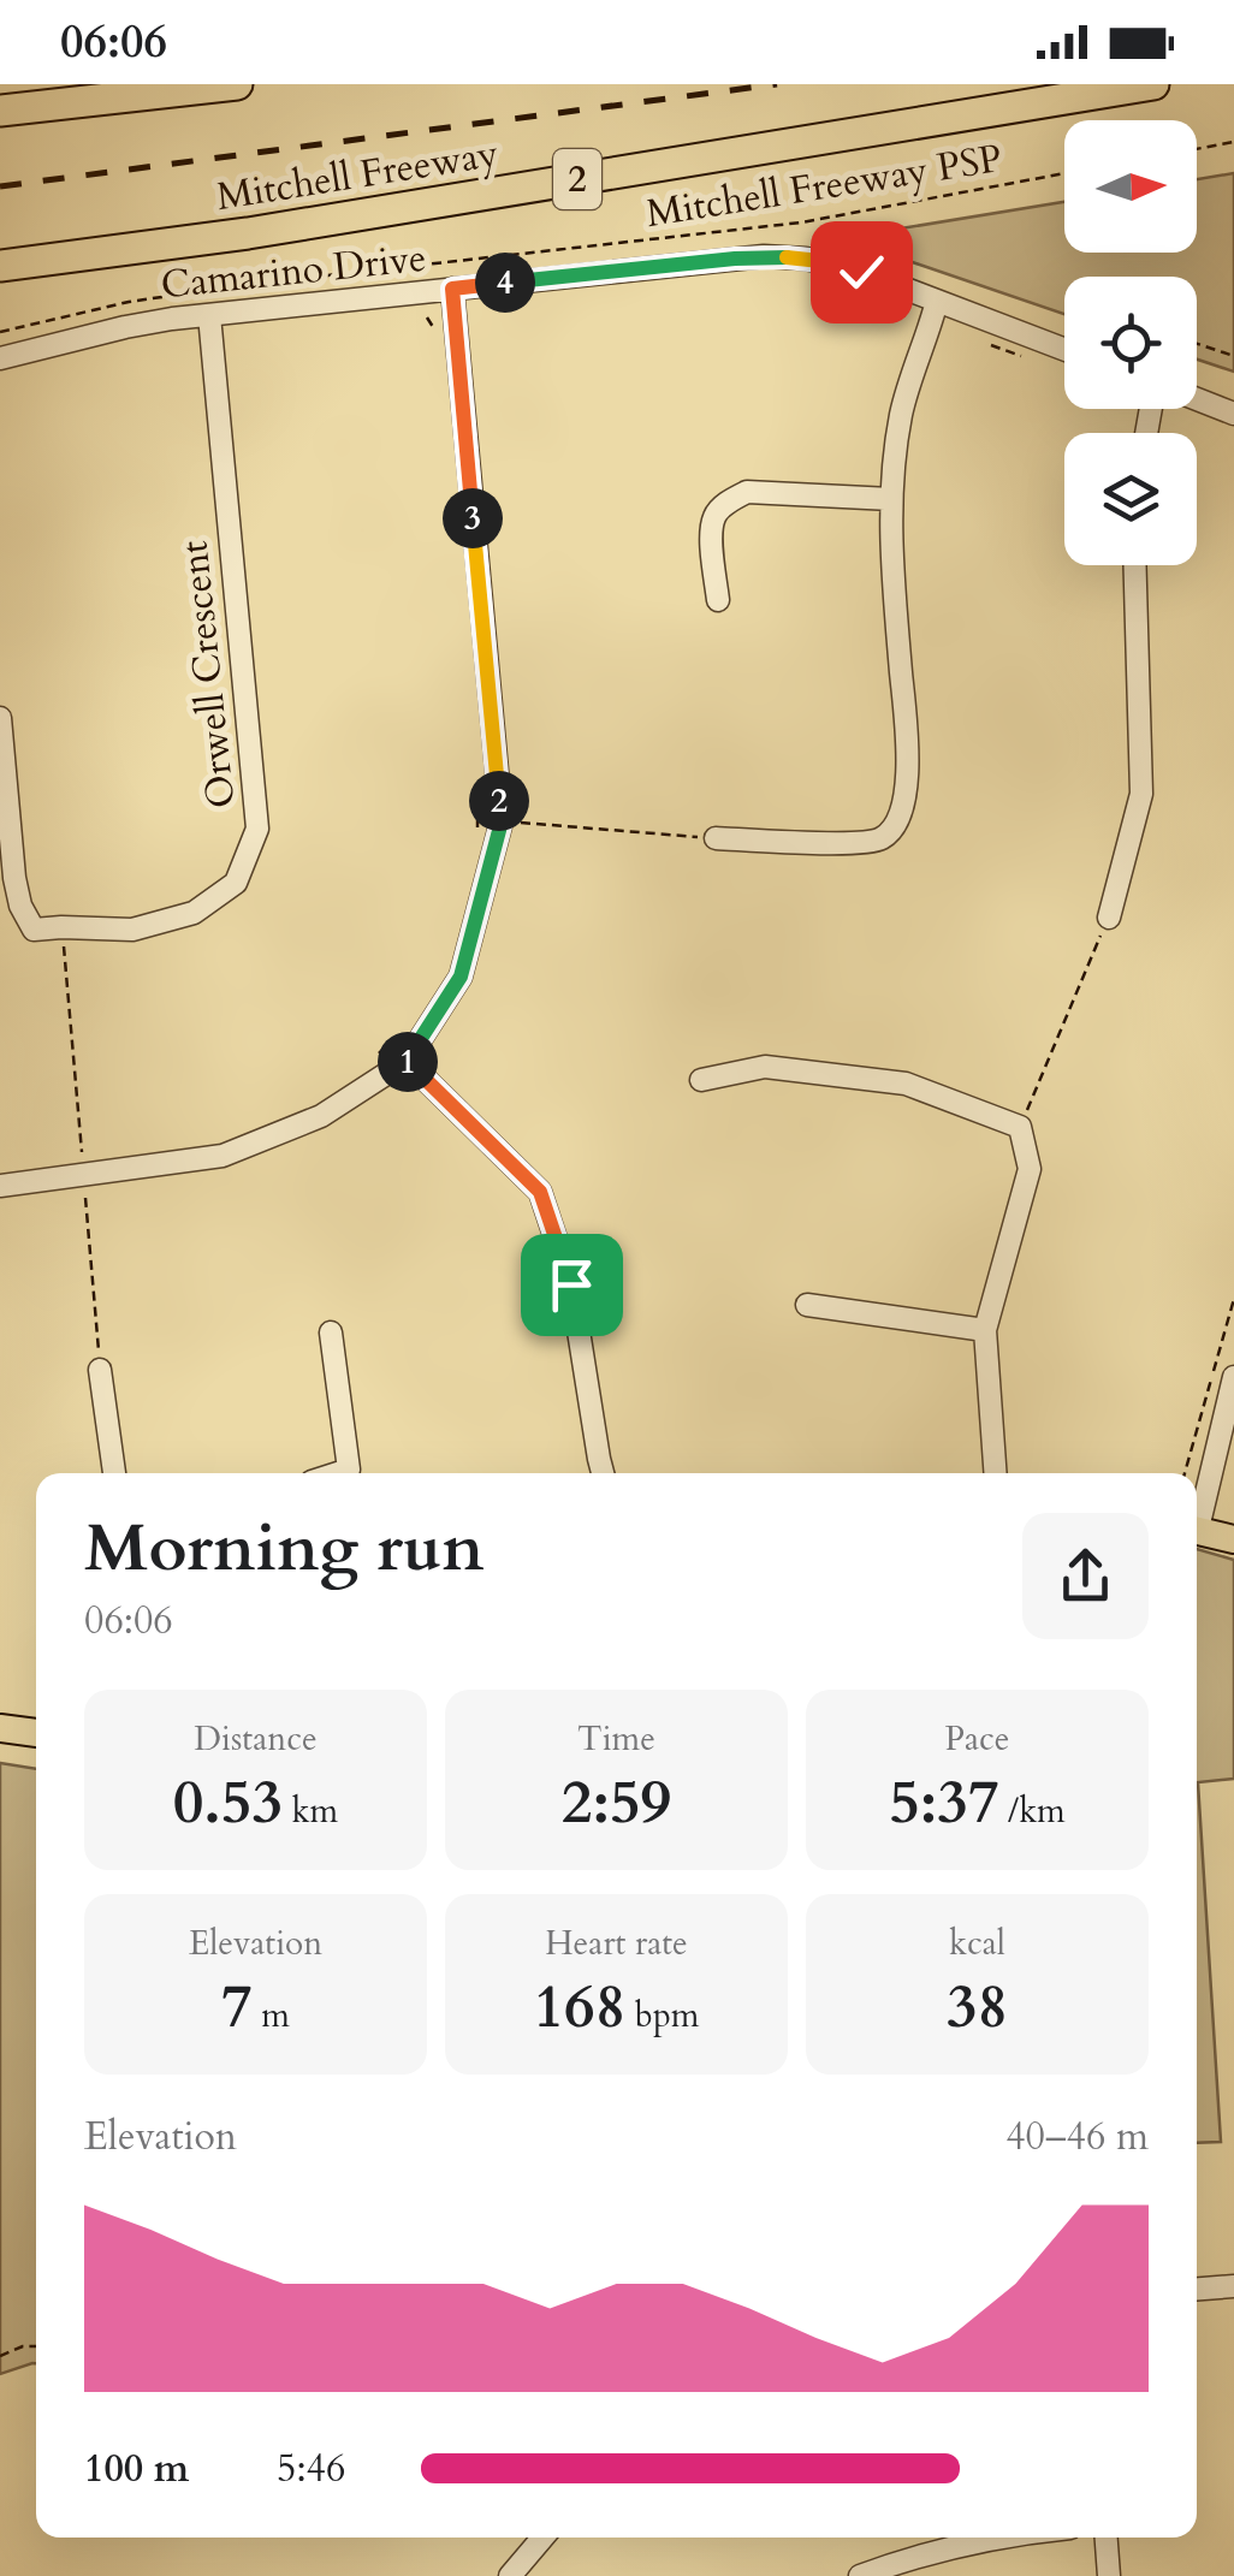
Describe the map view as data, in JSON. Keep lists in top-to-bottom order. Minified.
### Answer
{"streets":{"highway":["Mitchell Freeway","2"],"street":["Camarino Drive","Orwell Crescent"],"path":["Mitchell Freeway PSP"]},"crossings":[["Camarino Drive","Orwell Crescent"]],"north":"right","page":{"status":"06:06","pins":["4","3","2","1"],"heading":["Morning run","06:06"],"stats":[["Distance","0.53 km"],["Time","2:59"],["Pace","5:37 /km"],["Elevation","7 m"],["Heart rate","168 bpm"],["kcal","38"]],"chart":["Elevation","40–46 m"],"list":[{"name":"100 m","note":"5:46"}]}}
